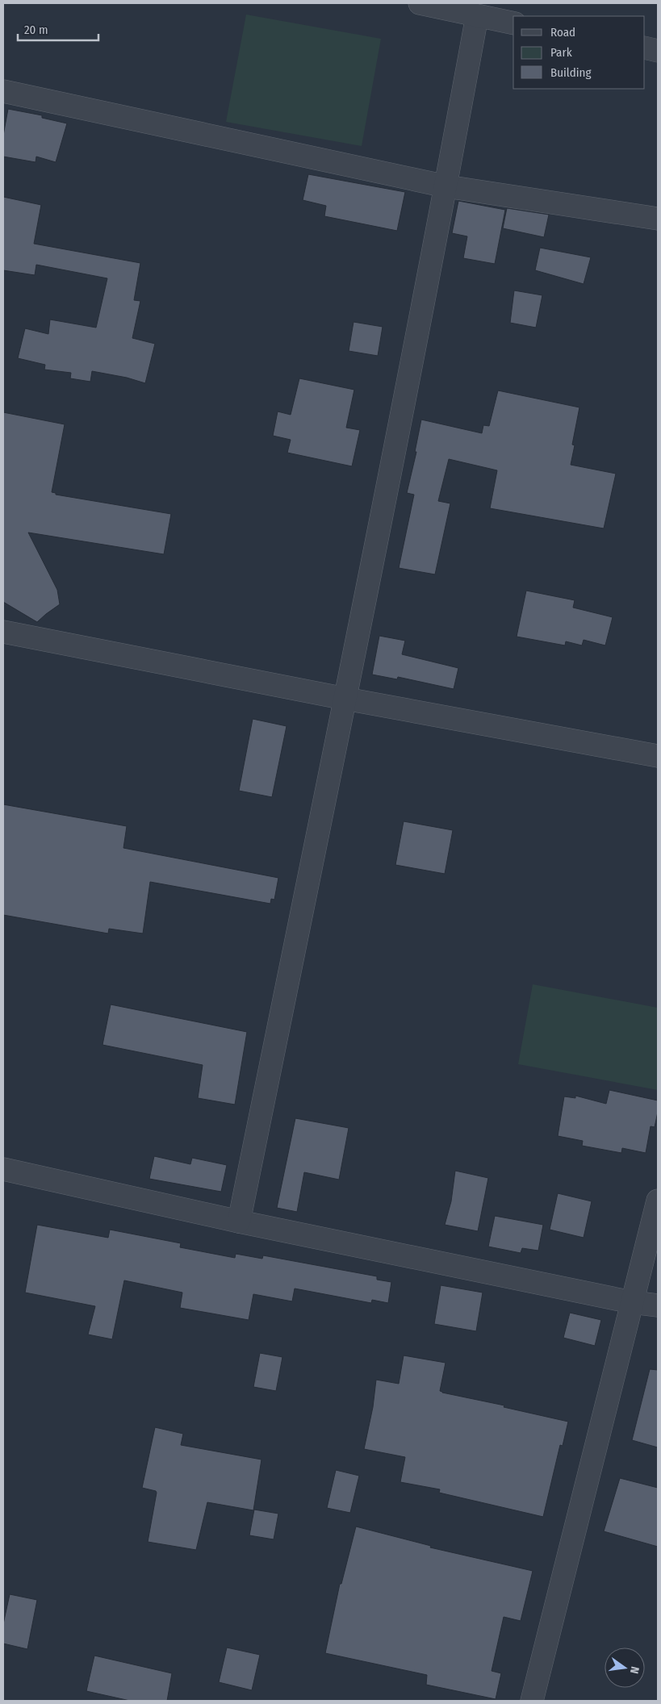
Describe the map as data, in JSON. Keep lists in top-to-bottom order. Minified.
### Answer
{"legend":["Road","Park","Building"],"scale_bar":"20 m","north":"right"}
